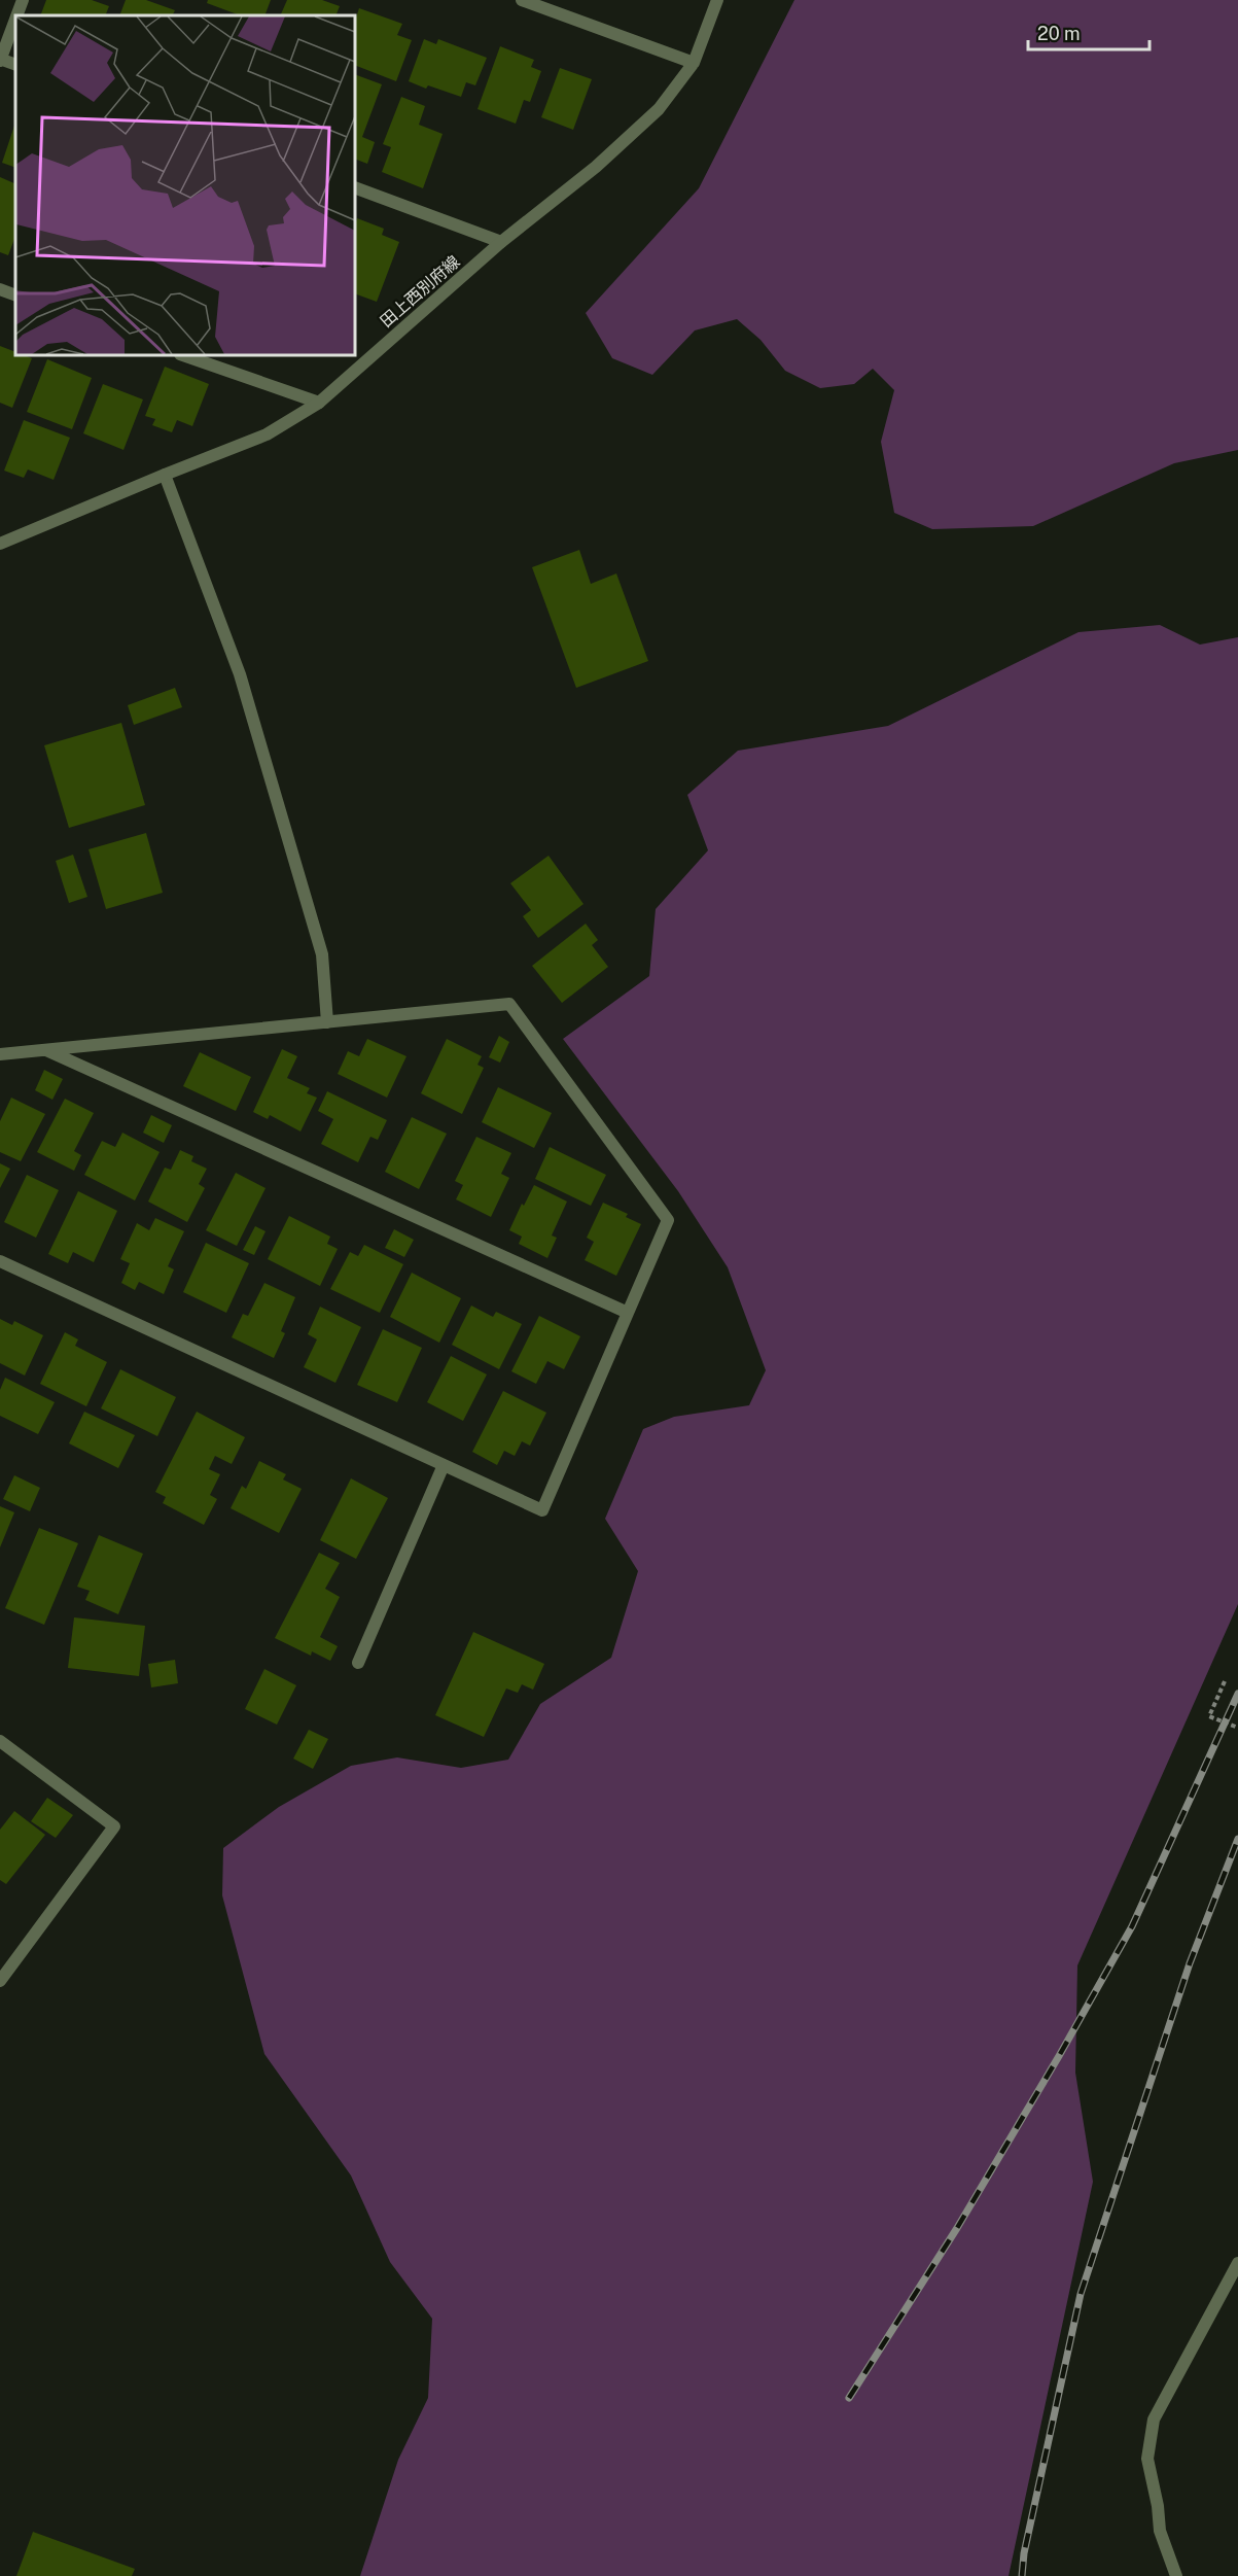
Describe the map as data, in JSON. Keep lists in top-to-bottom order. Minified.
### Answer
{"streets":{"street":["田上西別府線"]},"scale_bar":"20 m"}
